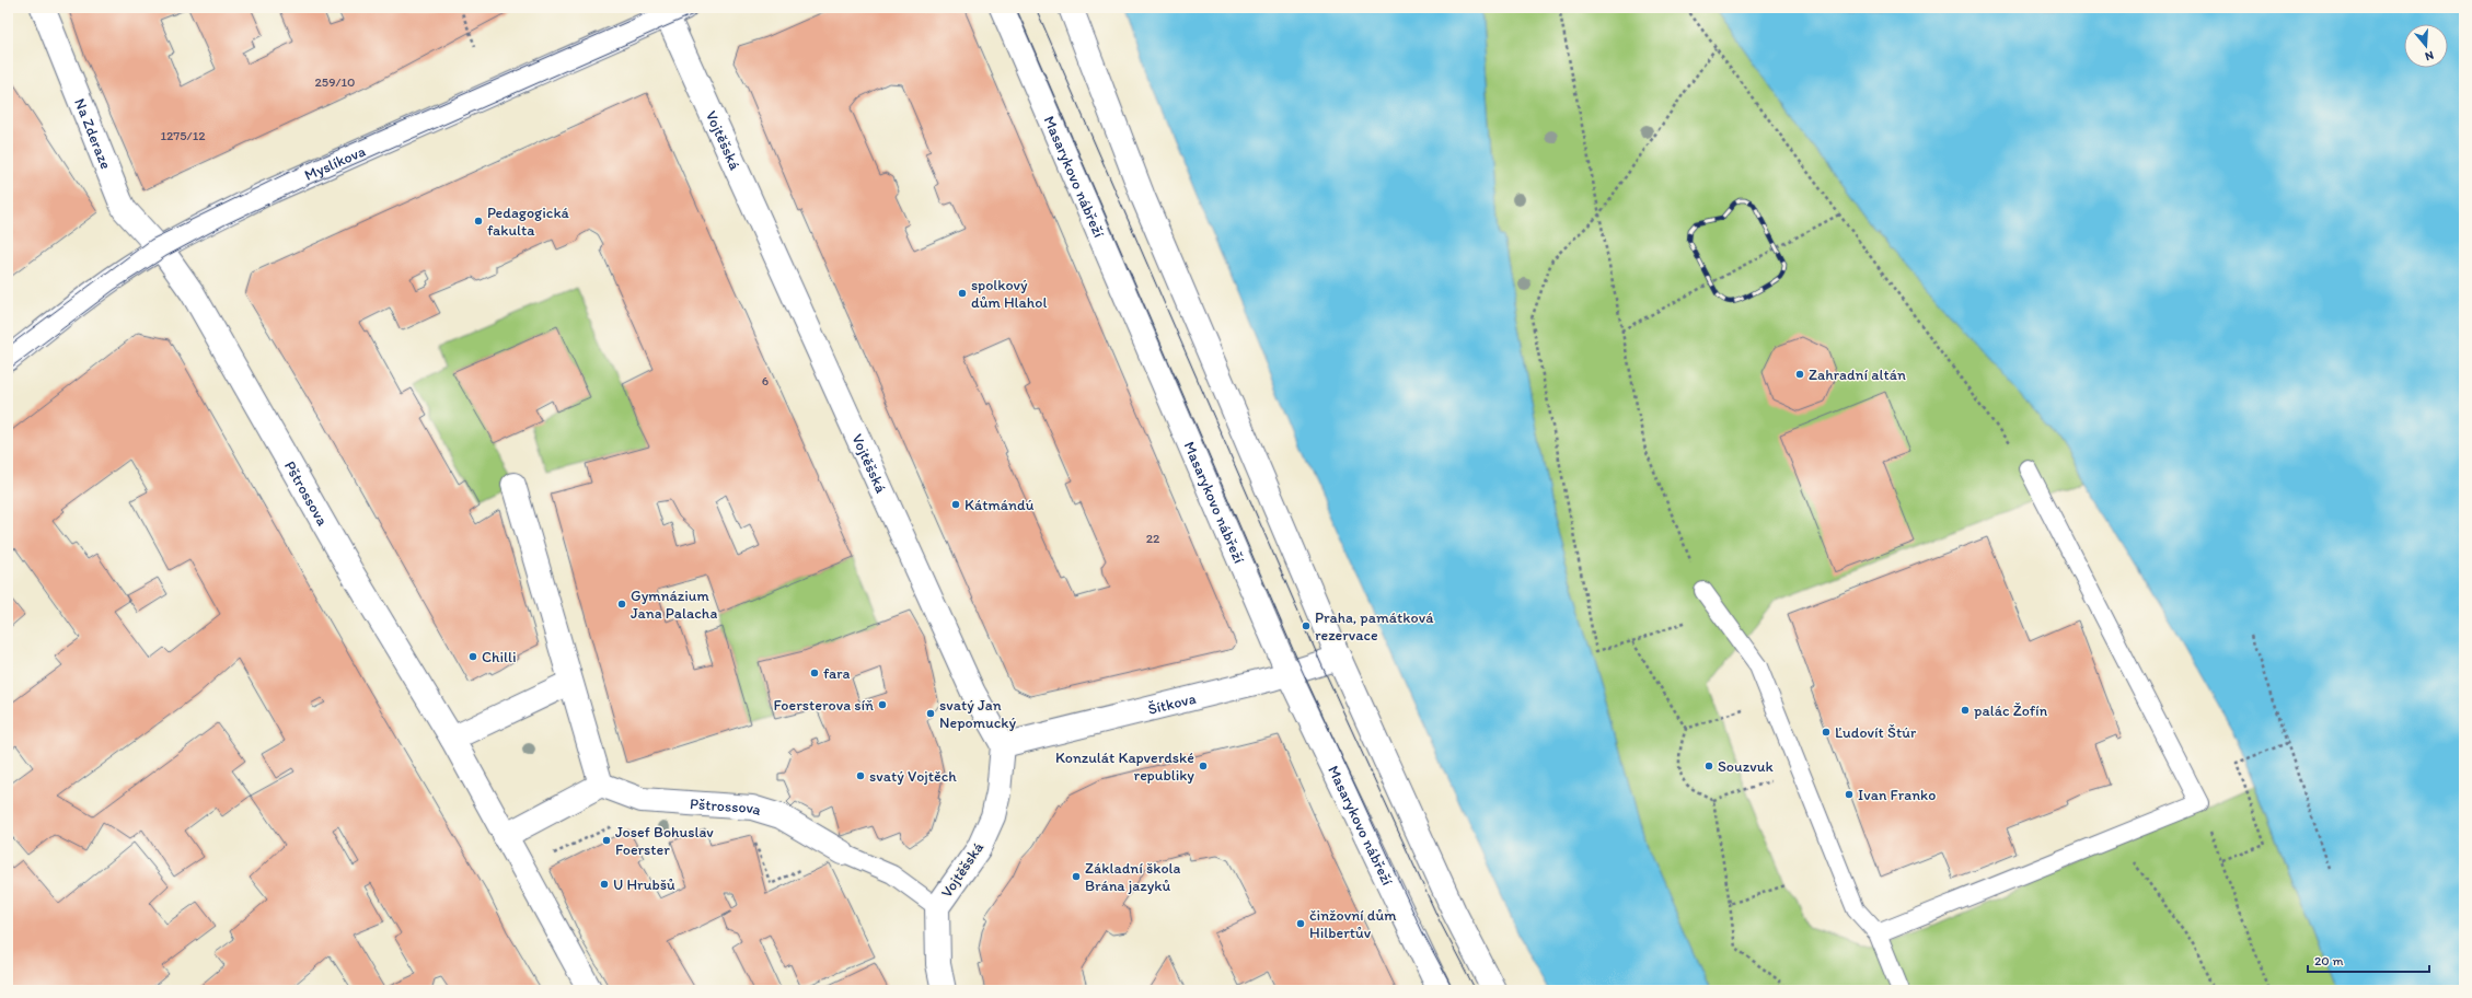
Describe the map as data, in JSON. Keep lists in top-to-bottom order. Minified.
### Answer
{"streets":{"street":["Na Zderaze","Vojtěšská","Myslíkova","Masarykovo nábřeží","Pštrossova","Šítkova"]},"crossings":[["Na Zderaze","Myslíkova"],["Na Zderaze","Pštrossova"],["Vojtěšská","Myslíkova"],["Vojtěšská","Pštrossova"],["Vojtěšská","Šítkova"],["Myslíkova","Pštrossova"],["Masarykovo nábřeží","Šítkova"]],"places":["Pedagogická fakulta","spolkový dům Hlahol","Zahradní altán","Kátmándú","Gymnázium Jana Palacha","Praha, památková rezervace","Chilli","fara","Foersterova síň","palác Žofín","svatý Jan Nepomucký","Ľudovít Štúr","Konzulát Kapverdské republiky","Souzvuk","svatý Vojtěch","Ivan Franko","Josef Bohuslav Foerster","Základní škola Brána jazyků","U Hrubšů","činžovní dům Hilbertův"],"house_numbers":["259/10","1275/12","6","22"],"scale_bar":"20 m","north":"bottom"}
